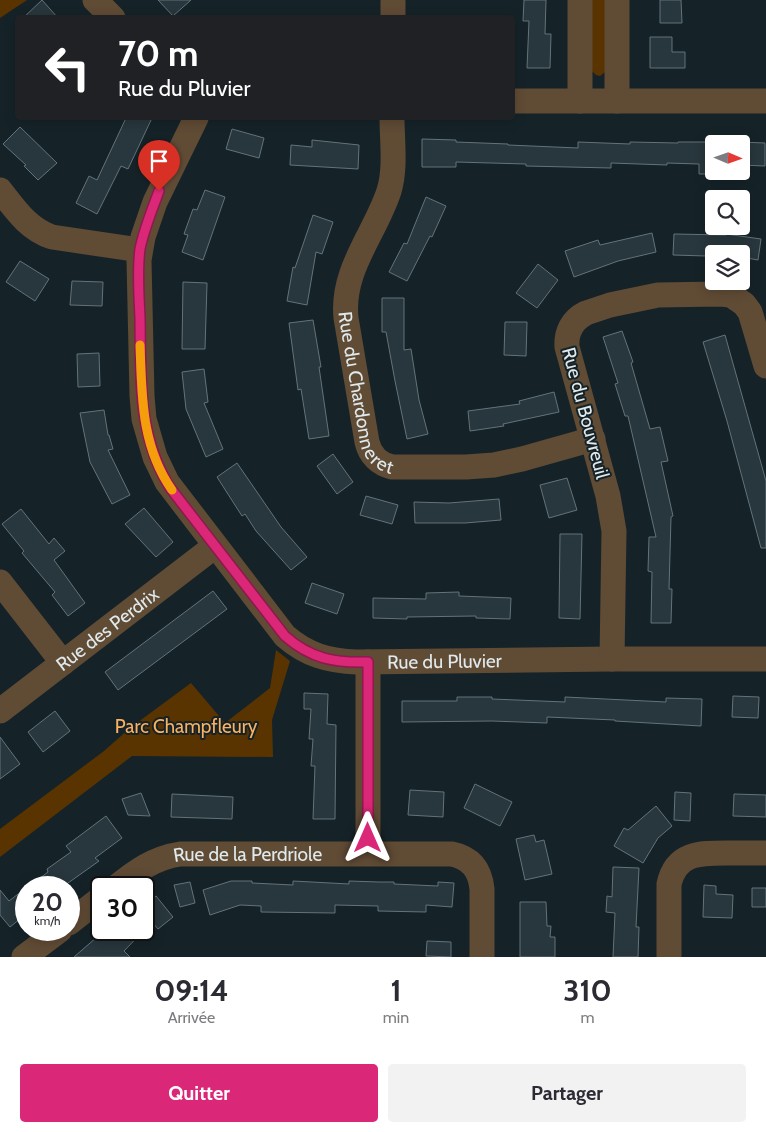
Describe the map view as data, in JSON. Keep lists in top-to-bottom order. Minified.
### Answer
{"streets":{"street":["Rue du Chardonneret","Rue du Bouvreuil","Rue des Perdrix","Rue du Pluvier","Rue de la Perdriole"]},"crossings":[["Rue du Chardonneret","Rue du Bouvreuil"],["Rue du Bouvreuil","Rue du Pluvier"],["Rue des Perdrix","Rue du Pluvier"]],"parks":["Parc Champfleury"],"north":"right","page":{"turn":["70 m","Rue du Pluvier"],"speed":"20 km/h","limit":"30","eta":["09:14","Arrivée","1","min","310","m"],"buttons":["Quitter","Partager"]}}
